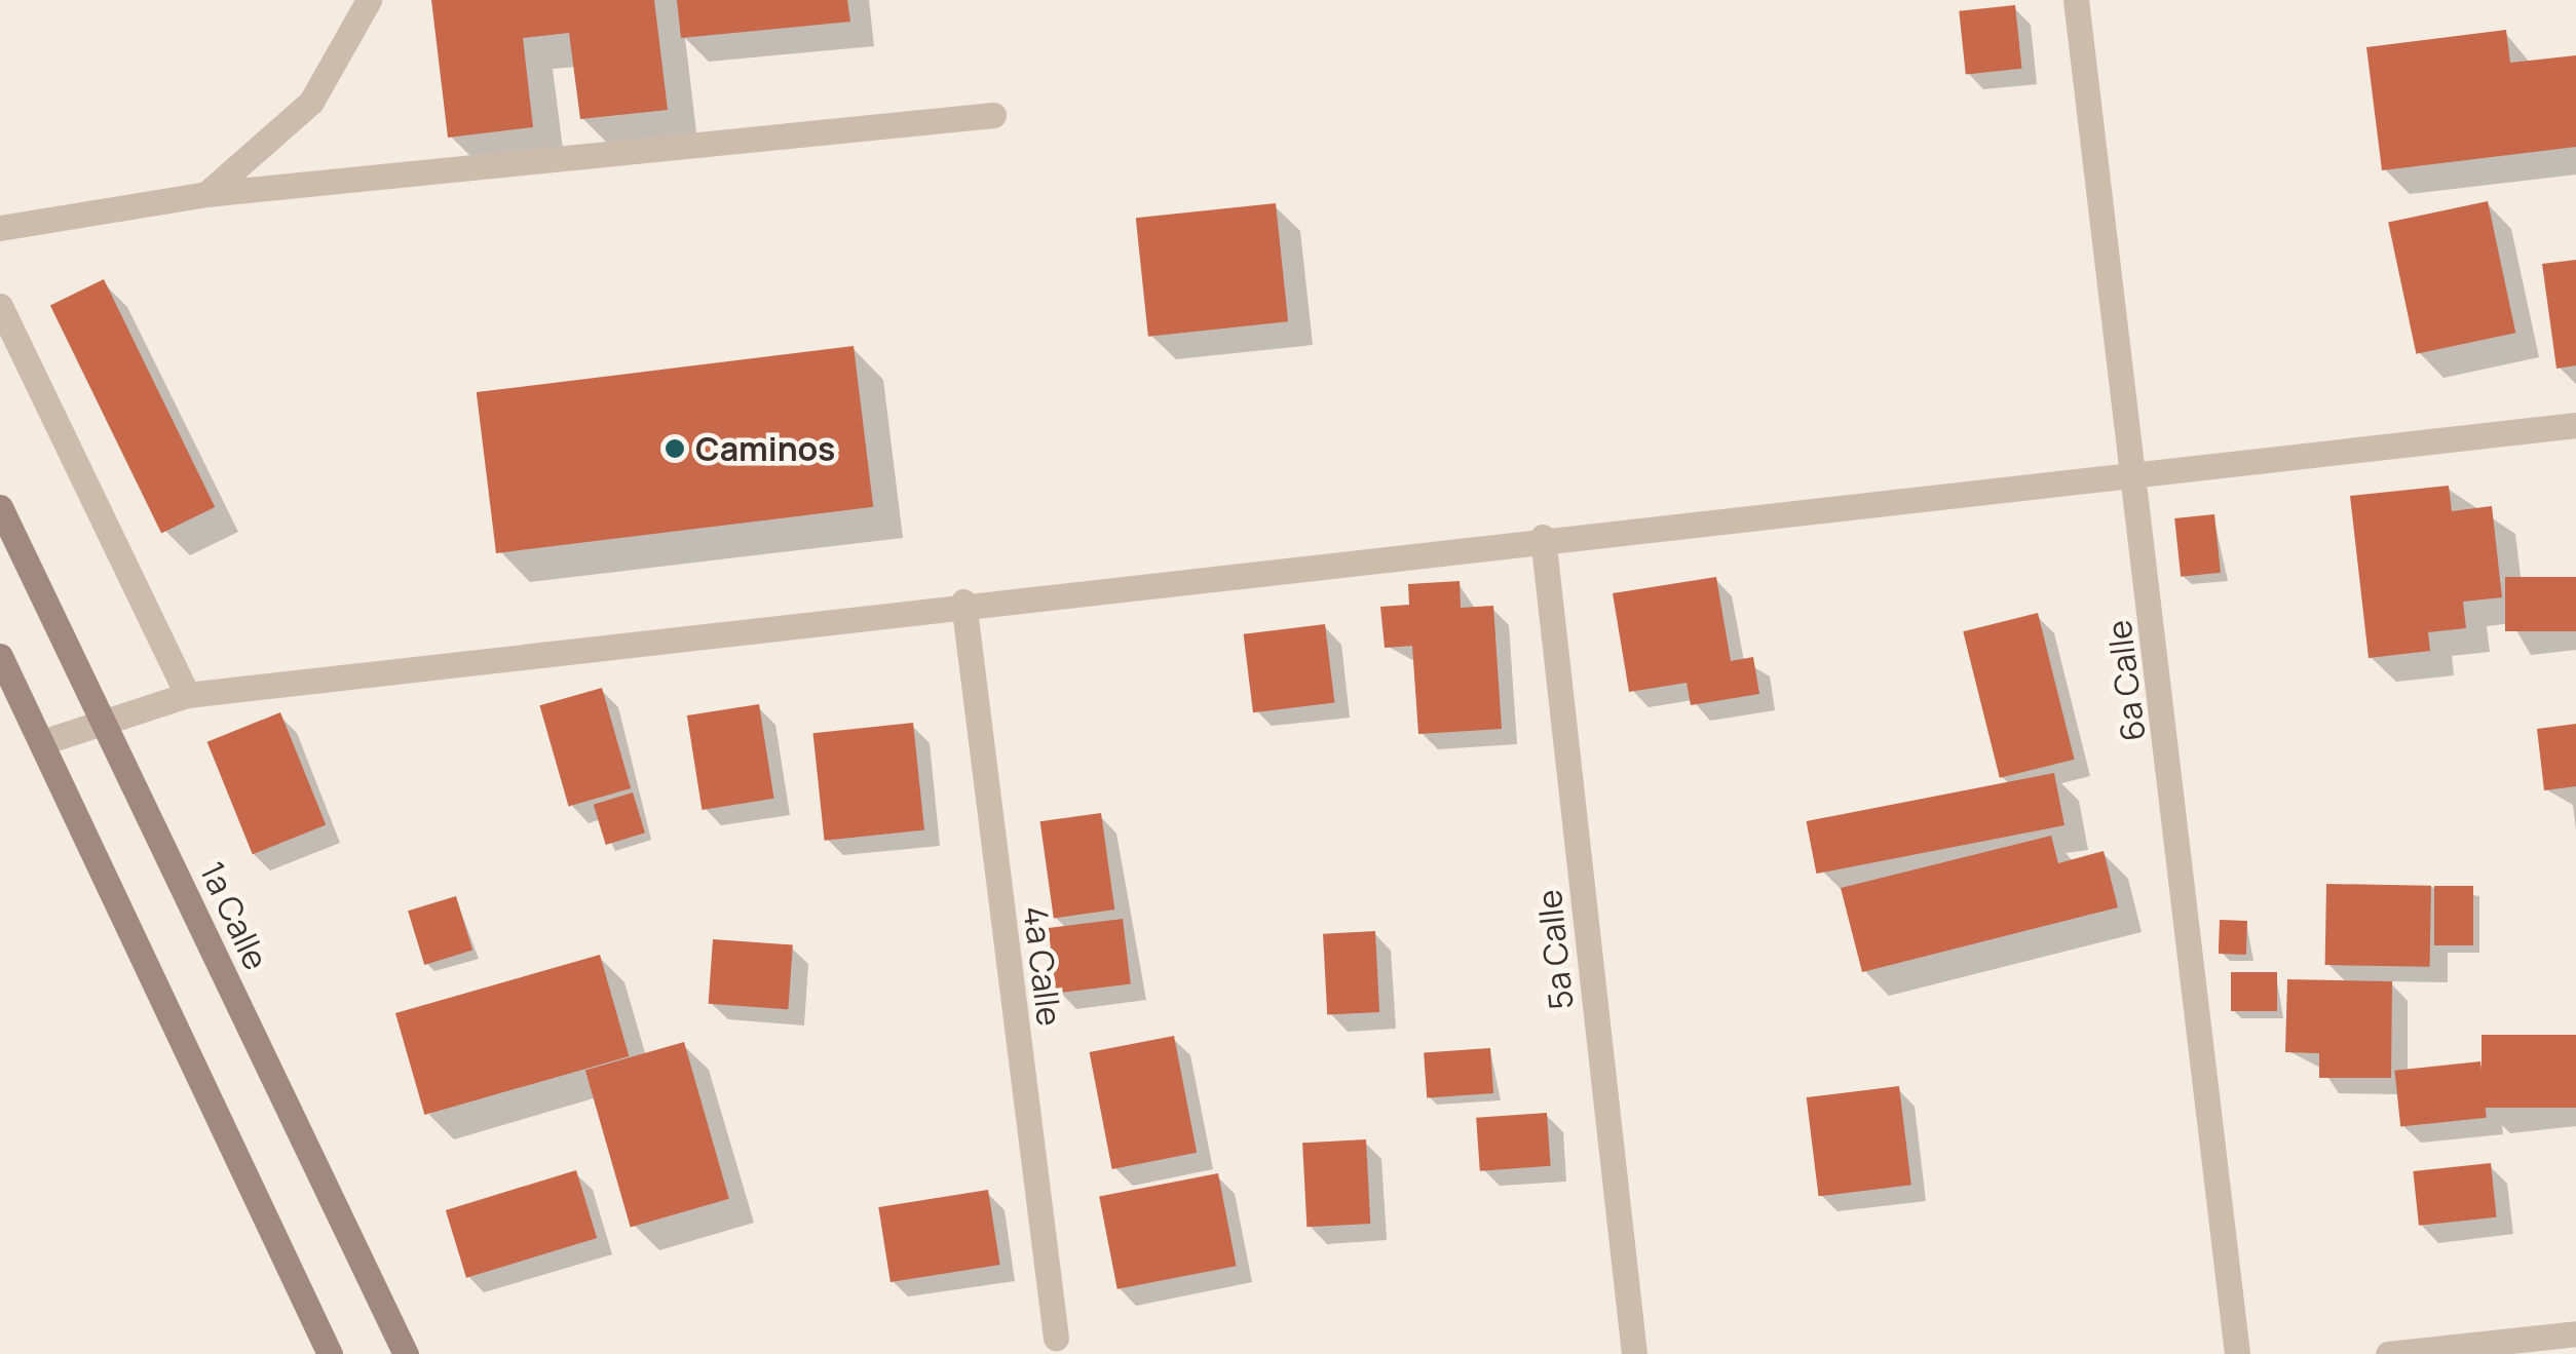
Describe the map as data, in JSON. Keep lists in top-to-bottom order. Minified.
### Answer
{"streets":{"main road":["1a Calle"],"street":["6a Calle","5a Calle","4a Calle"]},"places":["Caminos"]}
